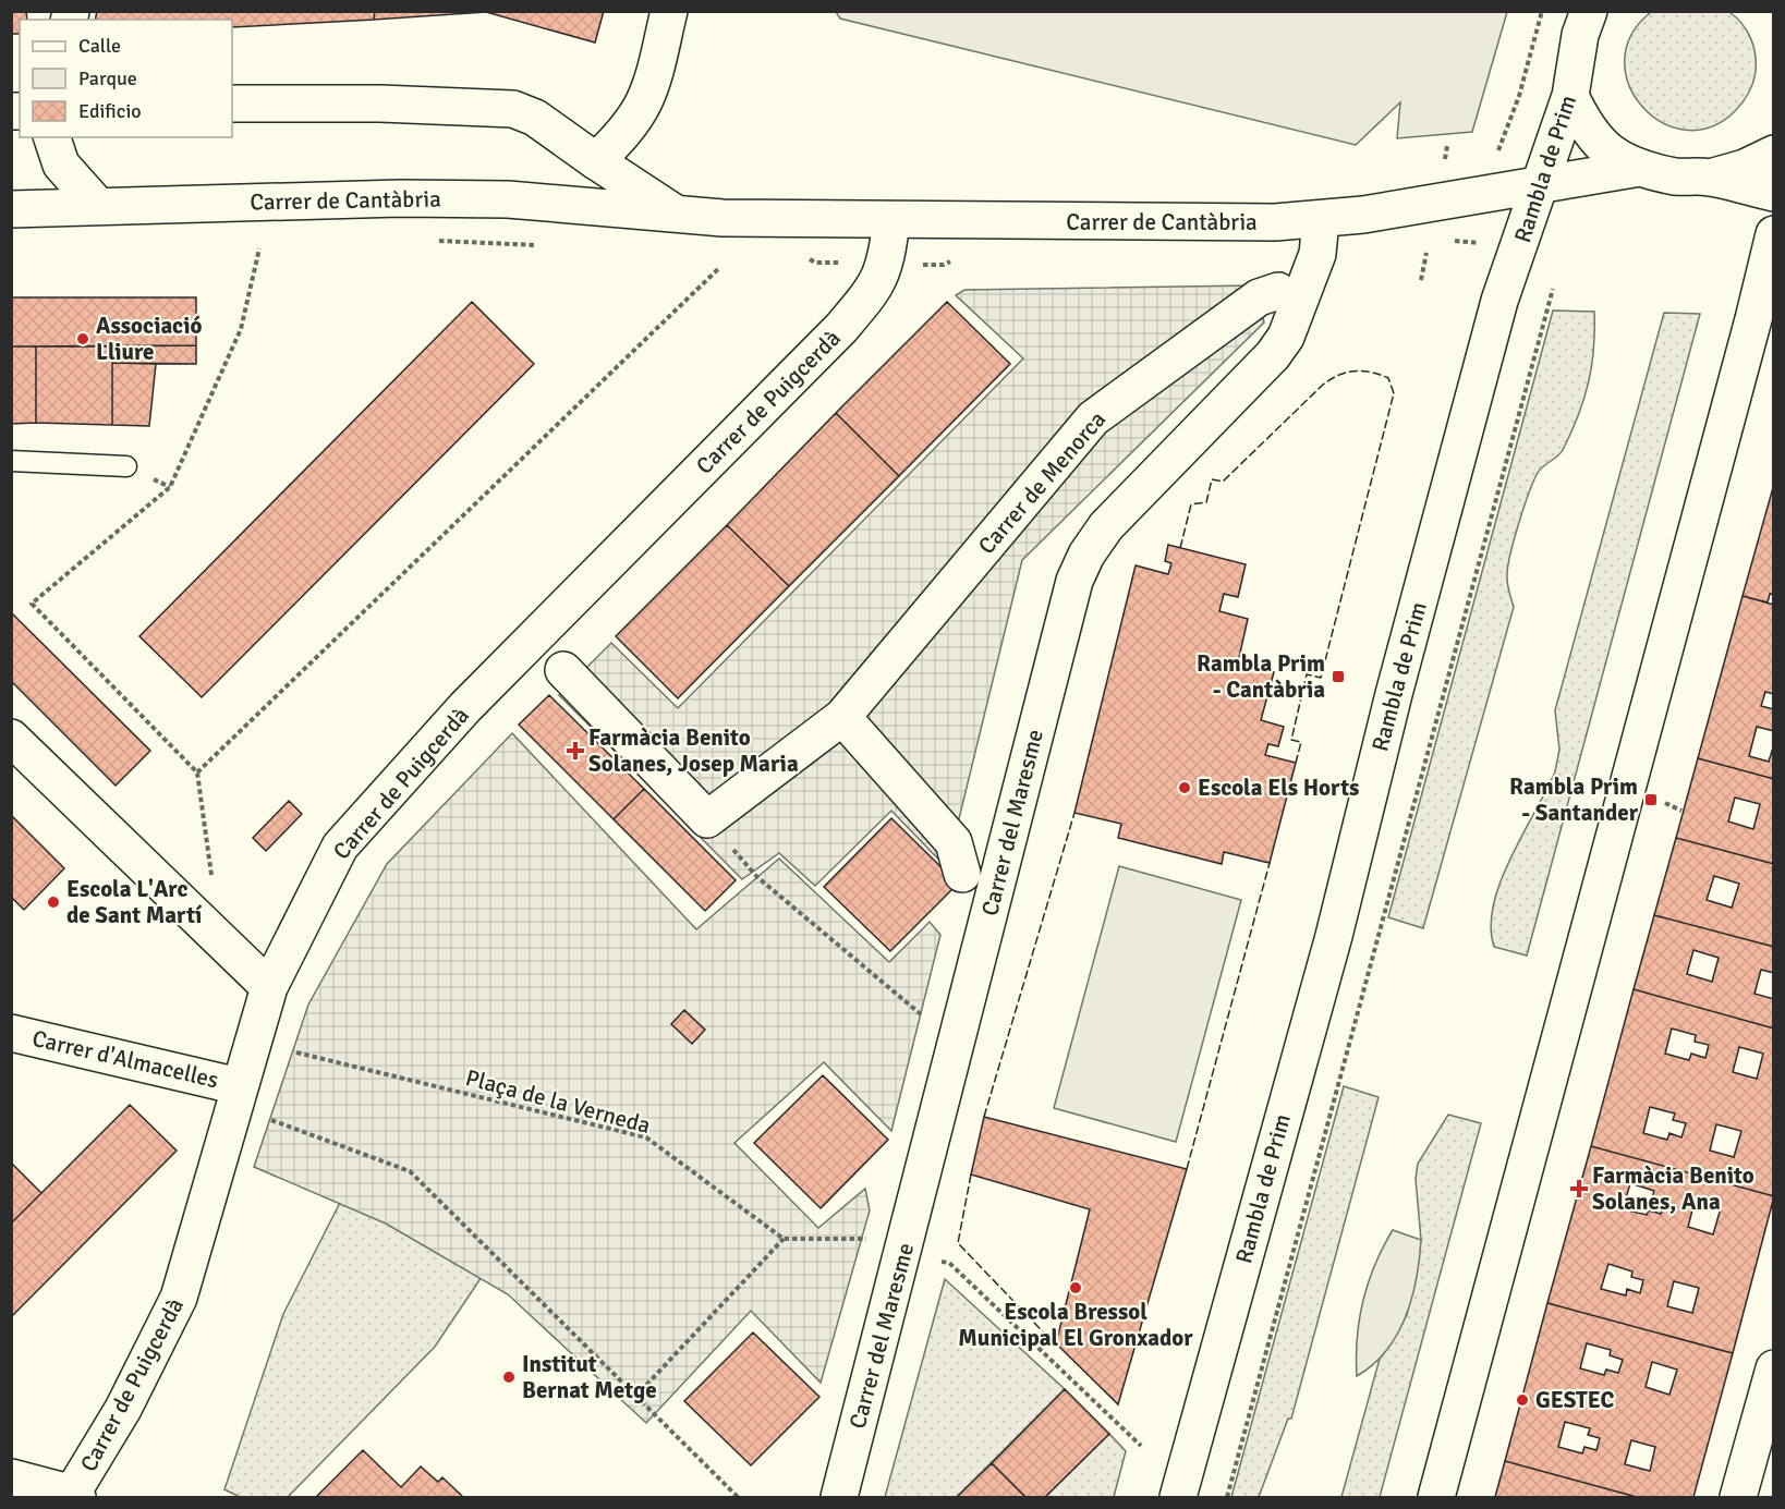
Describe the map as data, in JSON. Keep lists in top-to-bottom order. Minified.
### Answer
{"streets":{"street":["Rambla de Prim","Carrer de Cantàbria","Carrer de Puigcerdà","Carrer de Menorca","Carrer del Maresme","Carrer d'Almacelles"],"path":["Plaça de la Verneda"]},"crossings":[["Rambla de Prim","Carrer de Cantàbria"],["Carrer de Cantàbria","Carrer de Puigcerdà"],["Carrer de Cantàbria","Carrer del Maresme"],["Carrer de Puigcerdà","Carrer d'Almacelles"]],"places":{"other":["Associació Lliure","Escola Els Horts","Escola L'Arc de Sant Martí","Escola Bressol Municipal El Gronxador","Institut Bernat Metge","GESTEC"],"transit":["Rambla Prim - Cantàbria","Rambla Prim - Santander"],"health":["Farmàcia Benito Solanes, Josep Maria","Farmàcia Benito Solanes, Ana"]},"legend":["Calle","Parque","Edificio"]}
